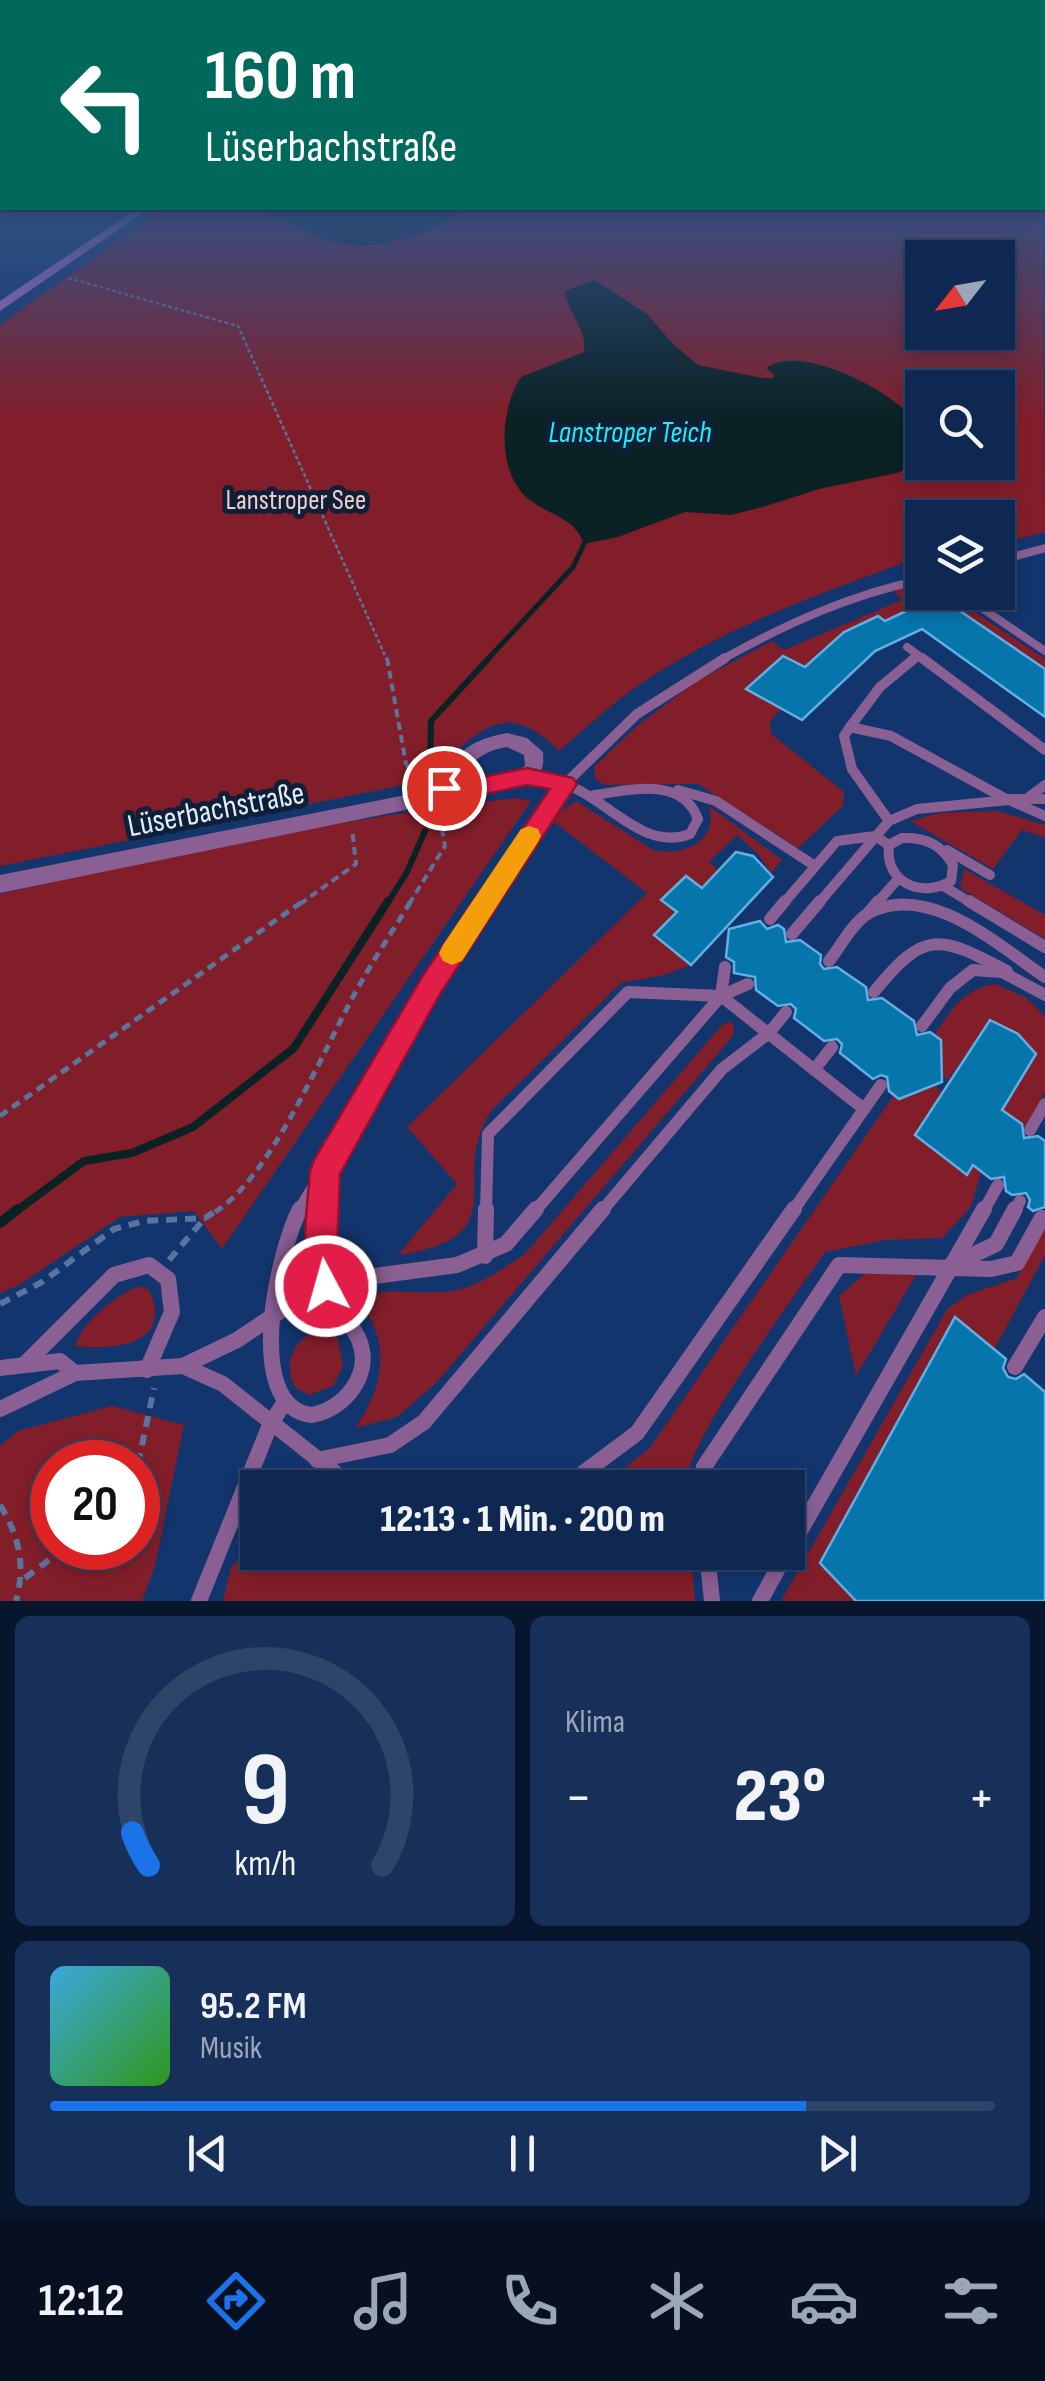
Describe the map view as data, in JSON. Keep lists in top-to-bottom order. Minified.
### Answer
{"streets":{"street":["Lüserbachstraße"]},"water":["Lanstroper Teich"],"parks":["Lanstroper See"],"north":"bottom left","page":{"turn":["160 m","Lüserbachstraße"],"limit":"20","trip":"12:13 · 1 Min. · 200 m","tile":"Klima","heat":["−","23°","+"],"song":["95.2 FM","Musik"],"tabs":"12:12","gauge":["9","km/h"]}}
